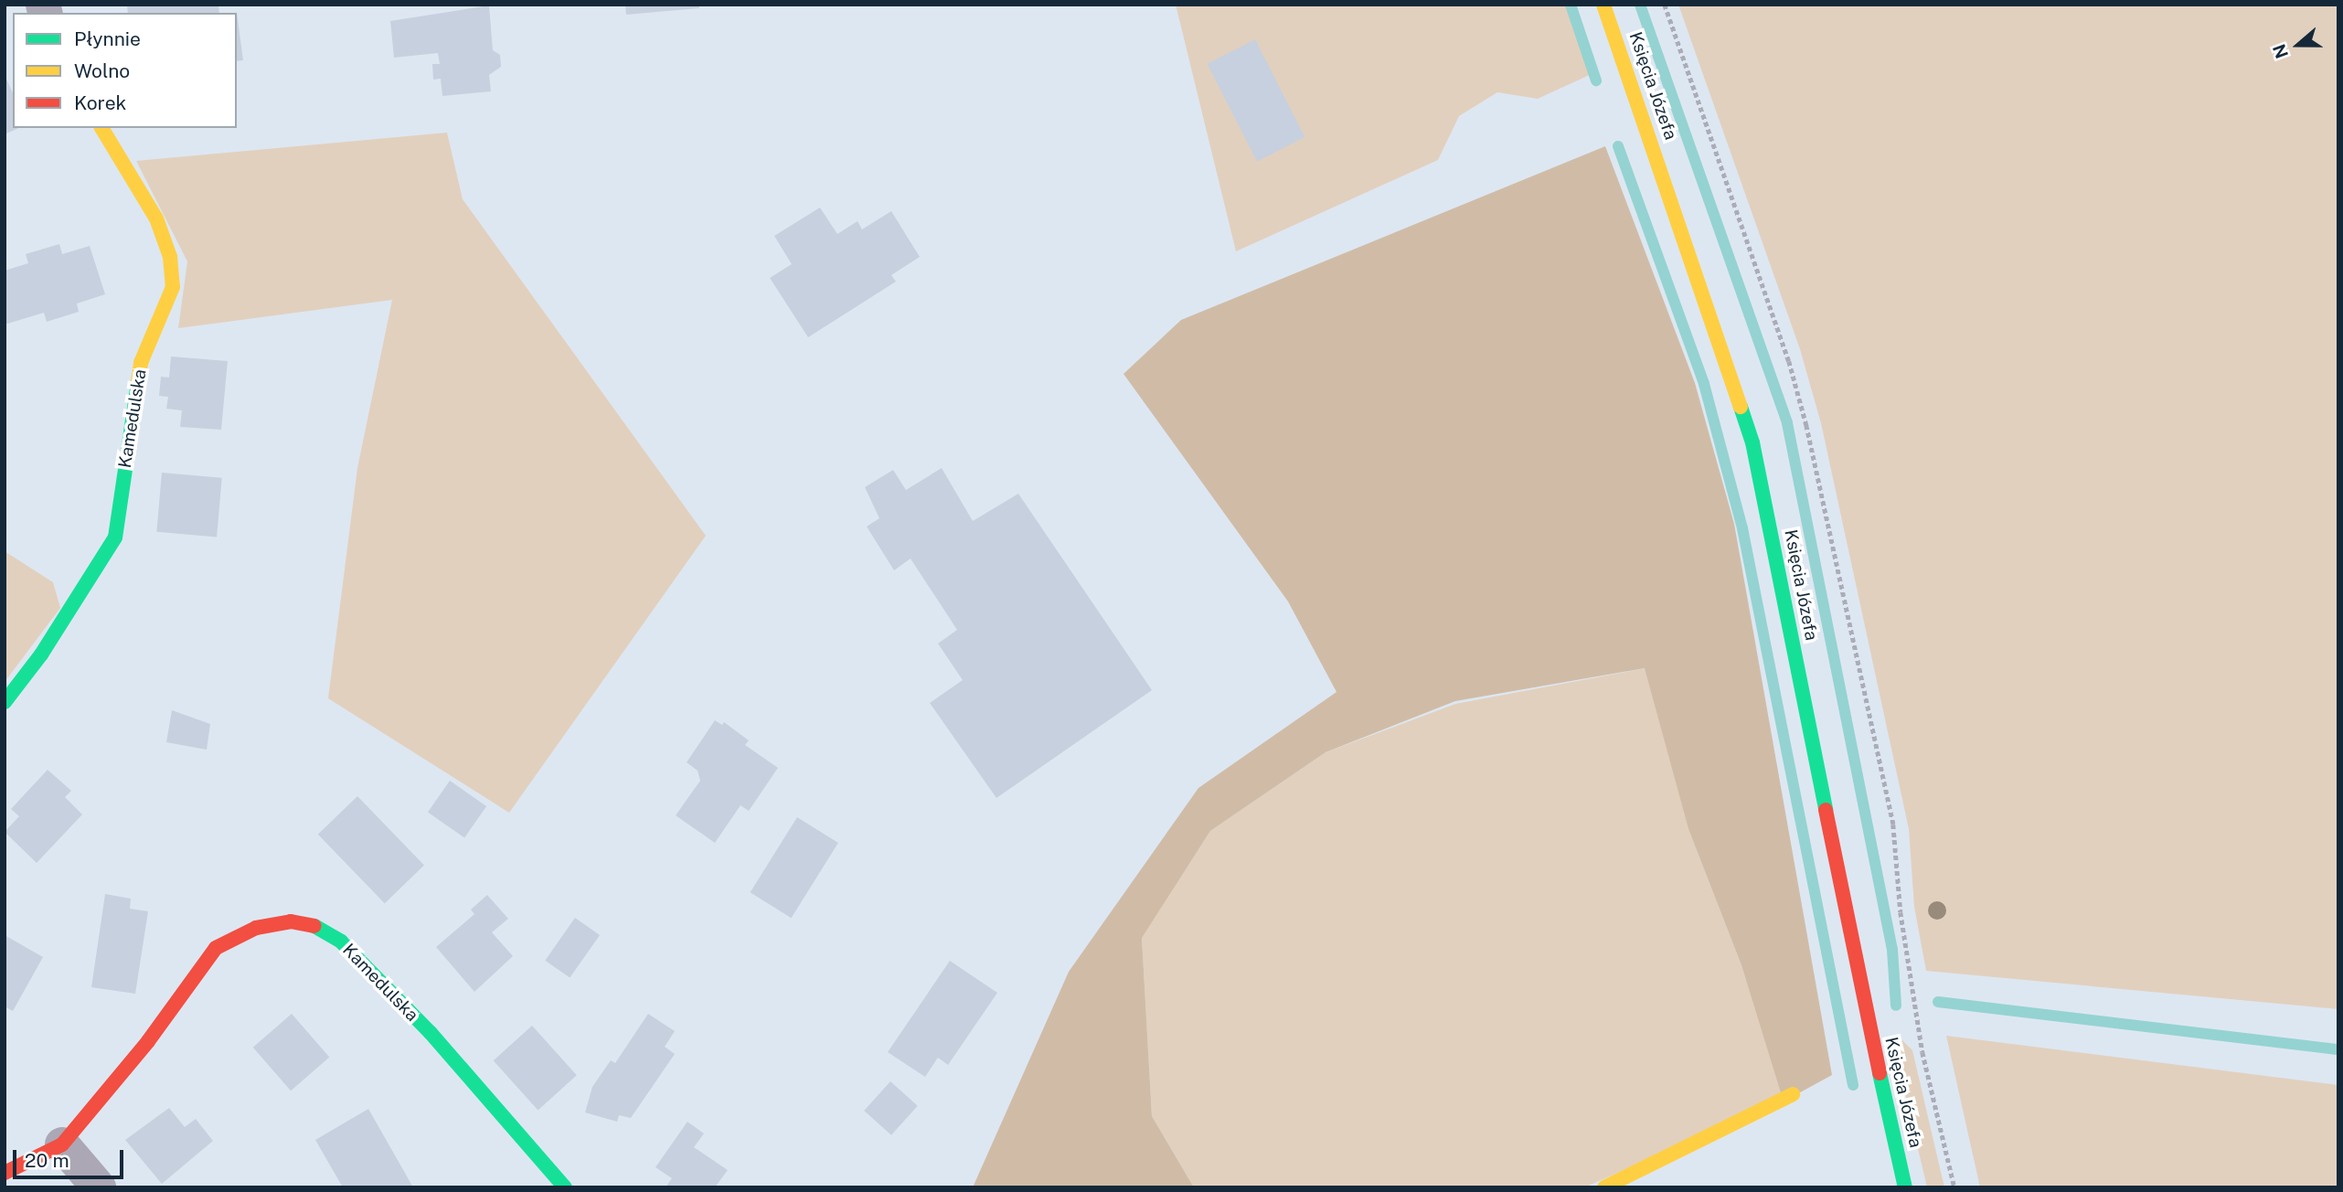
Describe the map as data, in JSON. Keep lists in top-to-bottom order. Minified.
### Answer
{"streets":{"street":["Księcia Józefa","Kamedulska"]},"legend":["Płynnie","Wolno","Korek"],"scale_bar":"20 m","north":"left"}
